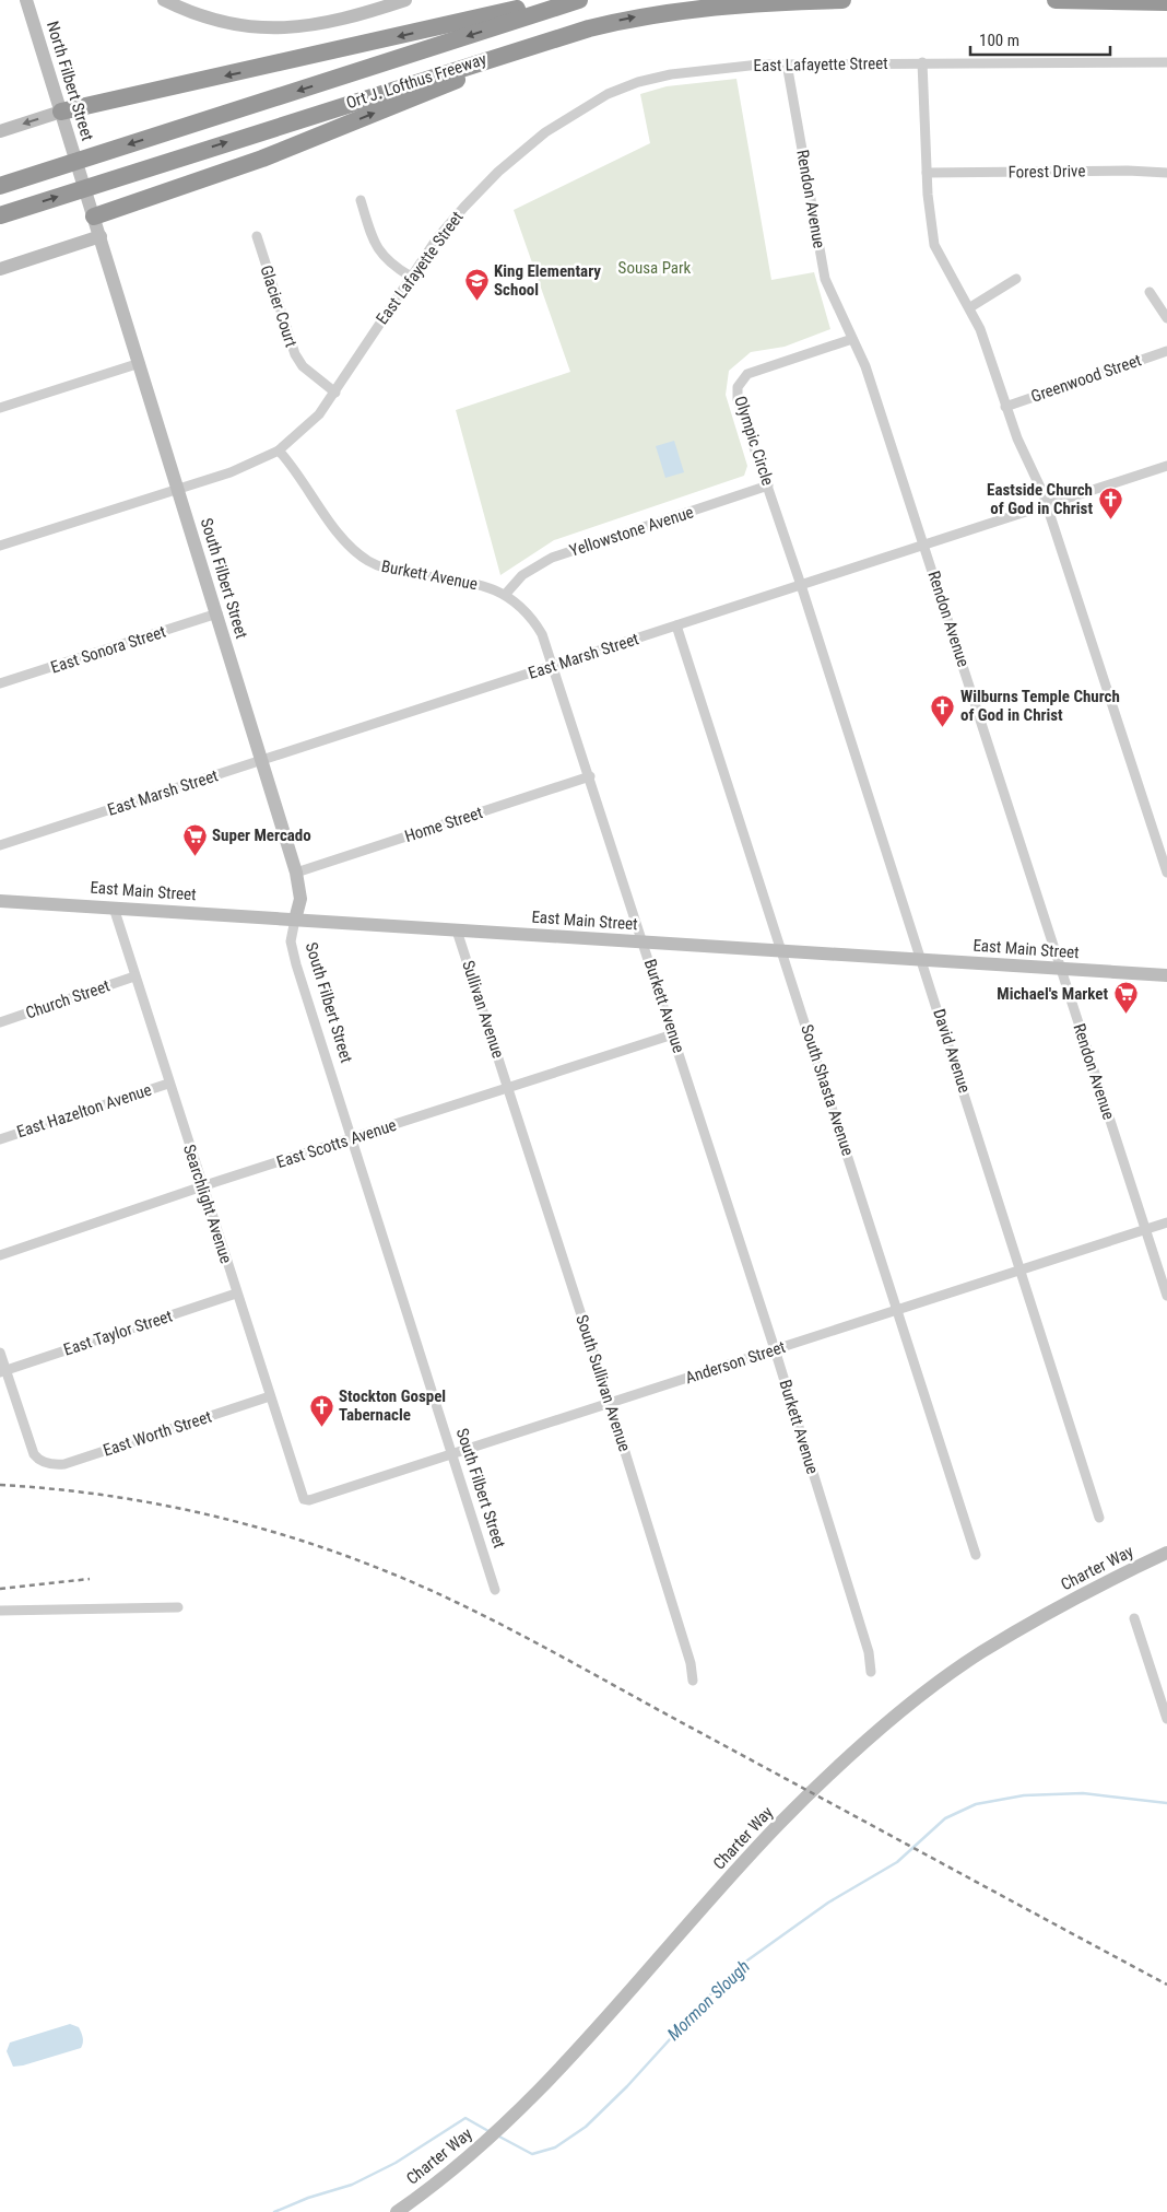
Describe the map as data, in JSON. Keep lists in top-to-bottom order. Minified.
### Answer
{"streets":{"highway":["Ort J. Lofthus Freeway"],"main road":["North Filbert Street","South Filbert Street","East Main Street","Charter Way"],"street":["East Lafayette Street","Forest Drive","Rendon Avenue","Glacier Court","Greenwood Street","Olympic Circle","Yellowstone Avenue","Burkett Avenue","East Sonora Street","East Marsh Street","Home Street","Church Street","Sullivan Avenue","David Avenue","South Shasta Avenue","East Hazelton Avenue","East Scotts Avenue","Searchlight Avenue","East Taylor Street","Anderson Street","South Sullivan Avenue","East Worth Street"]},"crossings":[["East Lafayette Street","Rendon Avenue"],["East Lafayette Street","Glacier Court"],["East Lafayette Street","Burkett Avenue"],["East Lafayette Street","South Filbert Street"],["North Filbert Street","South Filbert Street"],["Rendon Avenue","Olympic Circle"],["Rendon Avenue","East Marsh Street"],["Rendon Avenue","East Main Street"],["Rendon Avenue","Anderson Street"],["Olympic Circle","Yellowstone Avenue"],["Olympic Circle","East Marsh Street"],["Olympic Circle","David Avenue"],["Yellowstone Avenue","Burkett Avenue"],["Burkett Avenue","East Marsh Street"],["Burkett Avenue","Home Street"],["Burkett Avenue","East Main Street"],["Burkett Avenue","East Scotts Avenue"],["Burkett Avenue","Anderson Street"],["South Filbert Street","East Sonora Street"],["South Filbert Street","East Marsh Street"],["South Filbert Street","Home Street"],["South Filbert Street","East Main Street"],["South Filbert Street","East Scotts Avenue"],["South Filbert Street","Anderson Street"],["East Marsh Street","David Avenue"],["East Marsh Street","South Shasta Avenue"],["East Main Street","Sullivan Avenue"],["East Main Street","David Avenue"],["East Main Street","South Shasta Avenue"],["East Main Street","Searchlight Avenue"],["Church Street","Searchlight Avenue"],["Sullivan Avenue","East Scotts Avenue"],["Sullivan Avenue","South Sullivan Avenue"],["David Avenue","Anderson Street"],["South Shasta Avenue","Anderson Street"],["East Hazelton Avenue","Searchlight Avenue"],["East Scotts Avenue","Searchlight Avenue"],["East Scotts Avenue","South Sullivan Avenue"],["Searchlight Avenue","East Taylor Street"],["Searchlight Avenue","Anderson Street"],["Searchlight Avenue","East Worth Street"],["East Taylor Street","East Worth Street"],["Anderson Street","South Sullivan Avenue"]],"water":["Mormon Slough"],"parks":["Sousa Park"],"places":{"school or university":["King Elementary School"],"church":["Eastside Church of God in Christ","Wilburns Temple Church of God in Christ","Stockton Gospel Tabernacle"],"supermarket":["Super Mercado","Michael's Market"]},"scale_bar":"100 m"}
